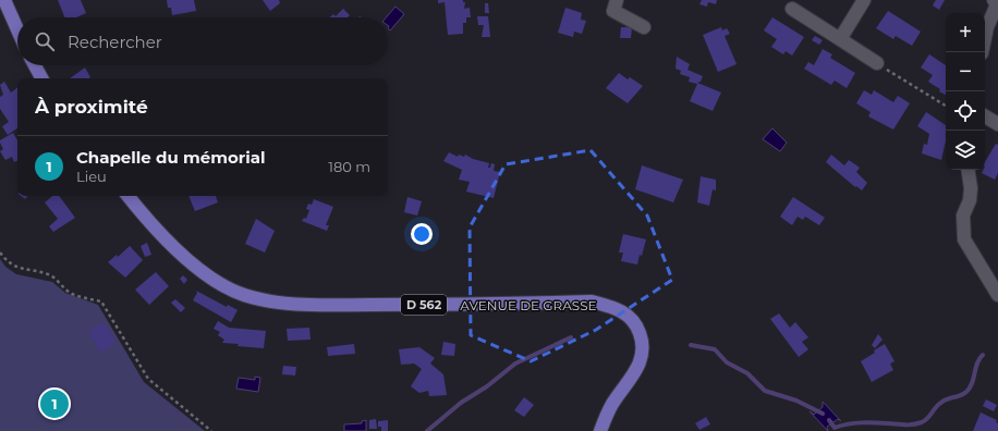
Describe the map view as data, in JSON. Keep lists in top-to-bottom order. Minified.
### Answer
{"streets":{"main road":["D 562","AVENUE DE GRASSE"]},"page":{"map_buttons":["+","−"],"search":"Rechercher","heading":"À proximité","list":[{"mark":"1","name":"Chapelle du mémorial","note":"Lieu","value":"180 m"}],"pins":"1"}}
